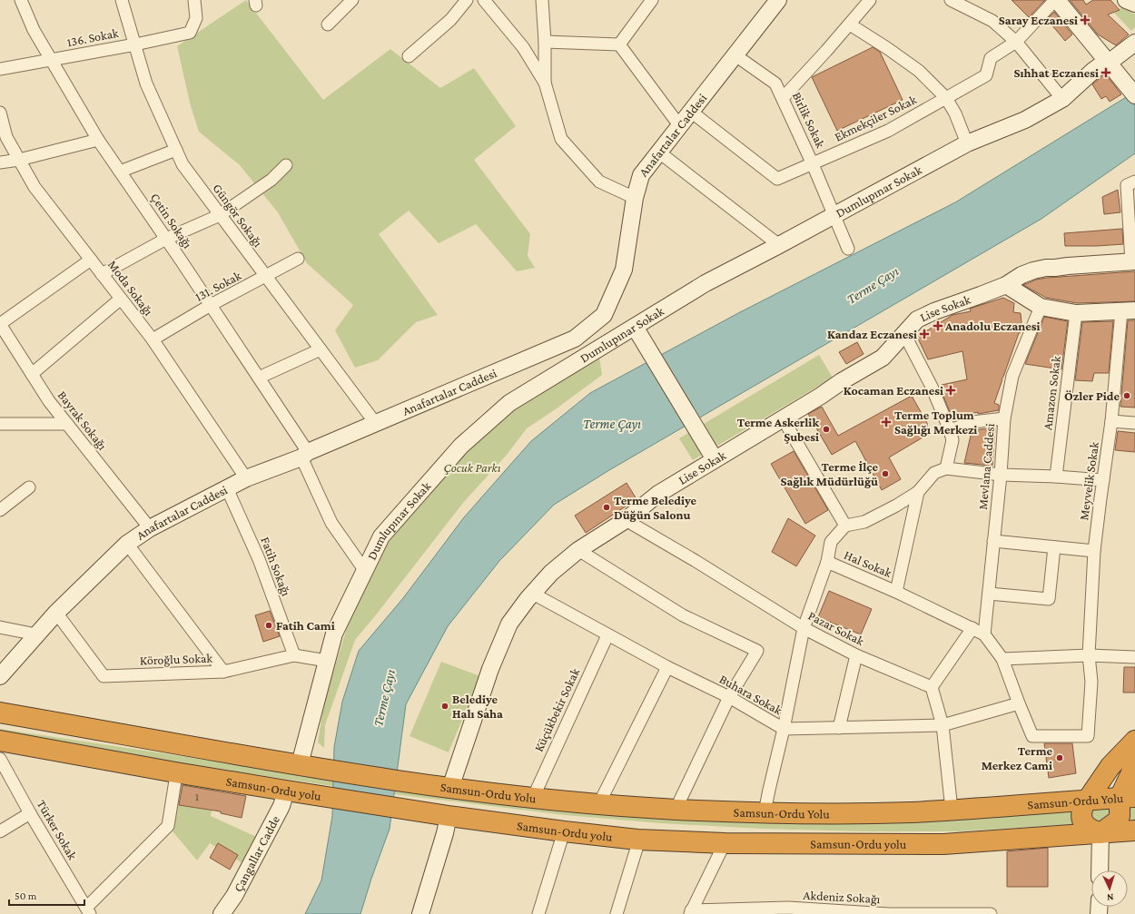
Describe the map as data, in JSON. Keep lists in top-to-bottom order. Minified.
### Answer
{"streets":{"highway":["Samsun-Ordu yolu","Samsun-Ordu Yolu"],"street":["136. Sokak","Ekmekçiler Sokak","Birlik Sokak","Anafartalar Caddesi","Dumlupınar Sokak","Güngör Sokağı","Çetin Sokağı","131. Sokak","Moda Sokağı","Lise Sokak","Amazon Sokak","Bayrak Sokağı","Mevlana Caddesi","Meyvelik Sokak","Hal Sokak","Fatih Sokağı","Pazar Sokak","Köroğlu Sokak","Buhara Sokak","Küçükbekir Sokak","Türker Sokak","Çangallar Cadde","Akdeniz Sokağı"]},"crossings":[["136. Sokak","Güngör Sokağı"],["136. Sokak","Çetin Sokağı"],["Ekmekçiler Sokak","Birlik Sokak"],["Ekmekçiler Sokak","Anafartalar Caddesi"],["Birlik Sokak","Anafartalar Caddesi"],["Birlik Sokak","Dumlupınar Sokak"],["Anafartalar Caddesi","Güngör Sokağı"],["Anafartalar Caddesi","Çetin Sokağı"],["Anafartalar Caddesi","Moda Sokağı"],["Anafartalar Caddesi","Bayrak Sokağı"],["Anafartalar Caddesi","Fatih Sokağı"],["Anafartalar Caddesi","Köroğlu Sokak"],["Dumlupınar Sokak","Çetin Sokağı"],["Dumlupınar Sokak","Köroğlu Sokak"],["Dumlupınar Sokak","Samsun-Ordu yolu"],["Güngör Sokağı","131. Sokak"],["Çetin Sokağı","131. Sokak"],["131. Sokak","Moda Sokağı"],["Lise Sokak","Pazar Sokak"],["Lise Sokak","Buhara Sokak"],["Lise Sokak","Samsun-Ordu Yolu"],["Mevlana Caddesi","Hal Sokak"],["Meyvelik Sokak","Hal Sokak"],["Meyvelik Sokak","Buhara Sokak"],["Hal Sokak","Pazar Sokak"],["Hal Sokak","Buhara Sokak"],["Hal Sokak","Samsun-Ordu Yolu"],["Fatih Sokağı","Köroğlu Sokak"],["Buhara Sokak","Küçükbekir Sokak"],["Küçükbekir Sokak","Samsun-Ordu Yolu"],["Samsun-Ordu yolu","Samsun-Ordu Yolu"],["Samsun-Ordu yolu","Çangallar Cadde"]],"water":["Terme Çayı"],"parks":["Çocuk Parkı"],"places":{"health":["Saray Eczanesi","Sıhhat Eczanesi","Anadolu Eczanesi","Kandaz Eczanesi","Kocaman Eczanesi","Terme Toplum Sağlığı Merkezi"],"other":["Özler Pide","Terme Askerlik Şubesi","Terme İlçe Sağlık Müdürlüğü","Terme Belediye Düğün Salonu","Fatih Cami","Belediye Halı Saha","Terme Merkez Cami"]},"house_numbers":["1"],"scale_bar":"50 m","north":"bottom"}
